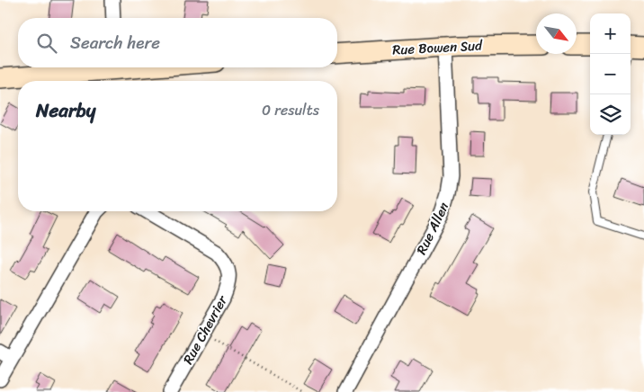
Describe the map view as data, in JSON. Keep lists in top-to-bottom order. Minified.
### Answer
{"streets":{"street":["Rue Bowen Sud","Rue Allen","Rue Chevrier"]},"crossings":[["Rue Bowen Sud","Rue Allen"]],"north":"bottom right","page":{"map_buttons":["+","−"],"search":"Search here","heading":["Nearby","0 results"]}}
